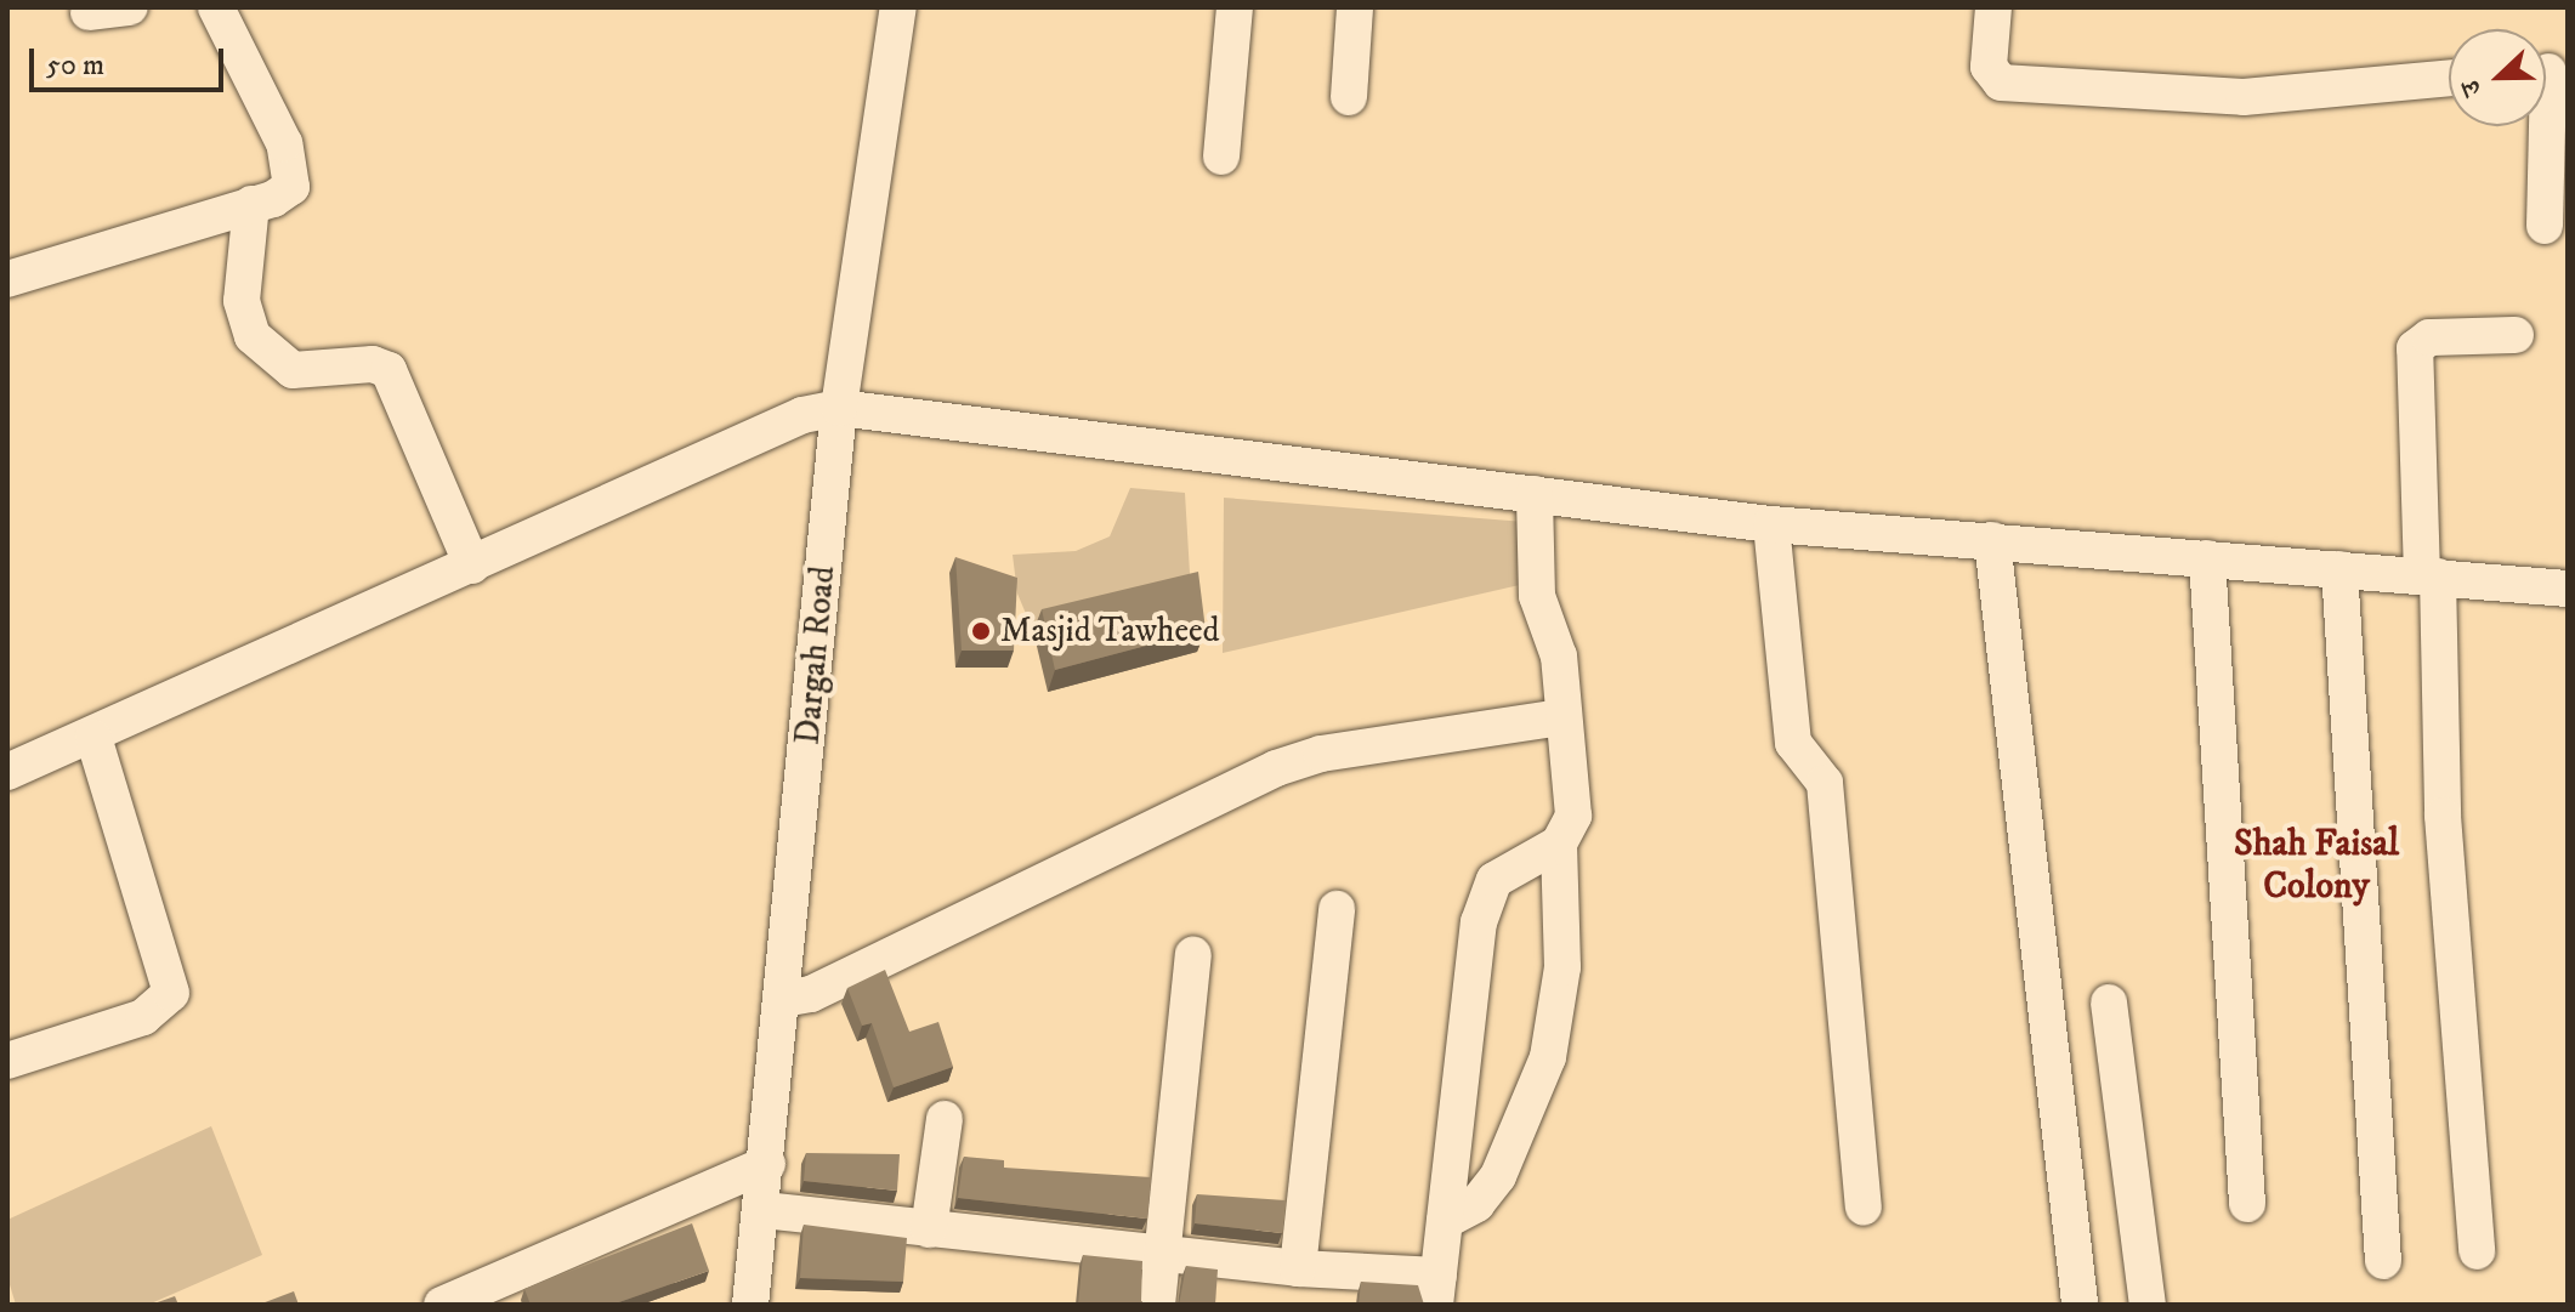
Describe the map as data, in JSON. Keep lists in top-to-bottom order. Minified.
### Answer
{"streets":{"street":["Dargah Road"]},"districts":["Shah Faisal Colony"],"places":["Masjid Tawheed"],"scale_bar":"50 m","north":"left"}
